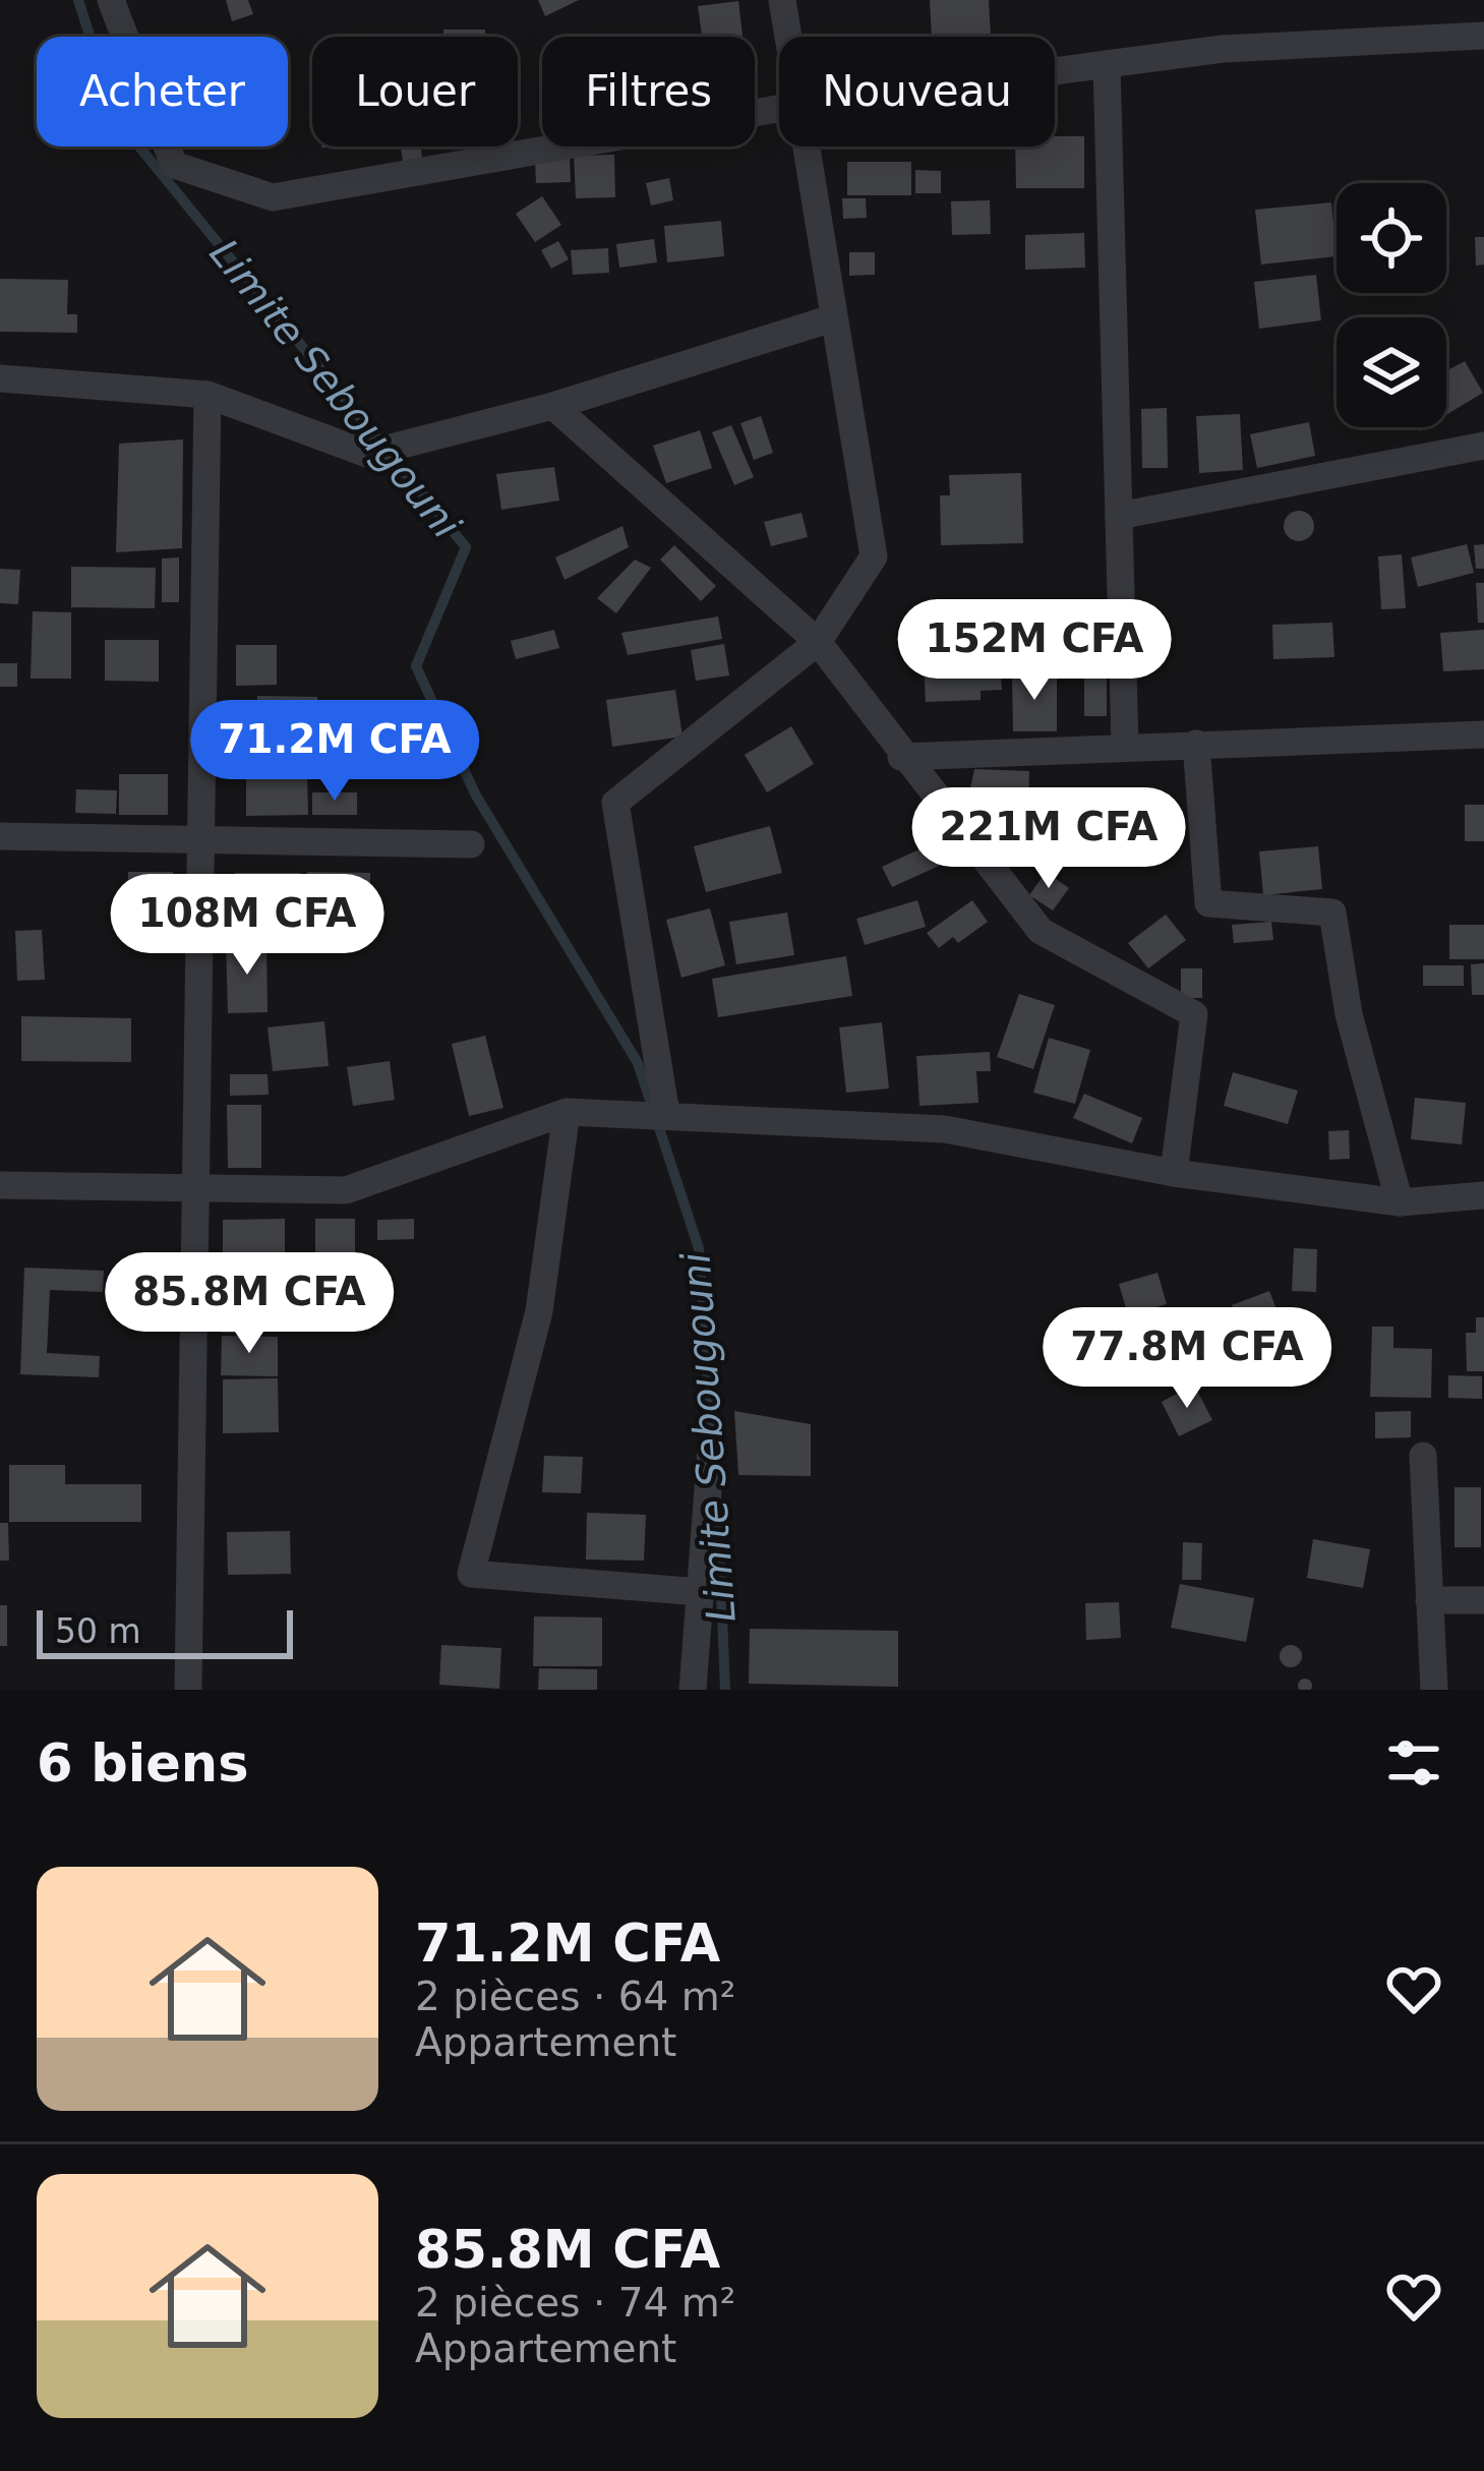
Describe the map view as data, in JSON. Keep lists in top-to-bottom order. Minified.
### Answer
{"water":["Limite Sebougouni"],"scale_bar":"50 m","page":{"chip":["Acheter","Louer","Filtres","Nouveau"],"price":["152M CFA","71.2M CFA","221M CFA","108M CFA","85.8M CFA","77.8M CFA"],"scale":"50 m","heading":"6 biens","list":[{"name":"71.2M CFA","note":"2 pièces · 64 m² · Appartement"},{"name":"85.8M CFA","note":"2 pièces · 74 m² · Appartement"}]}}
